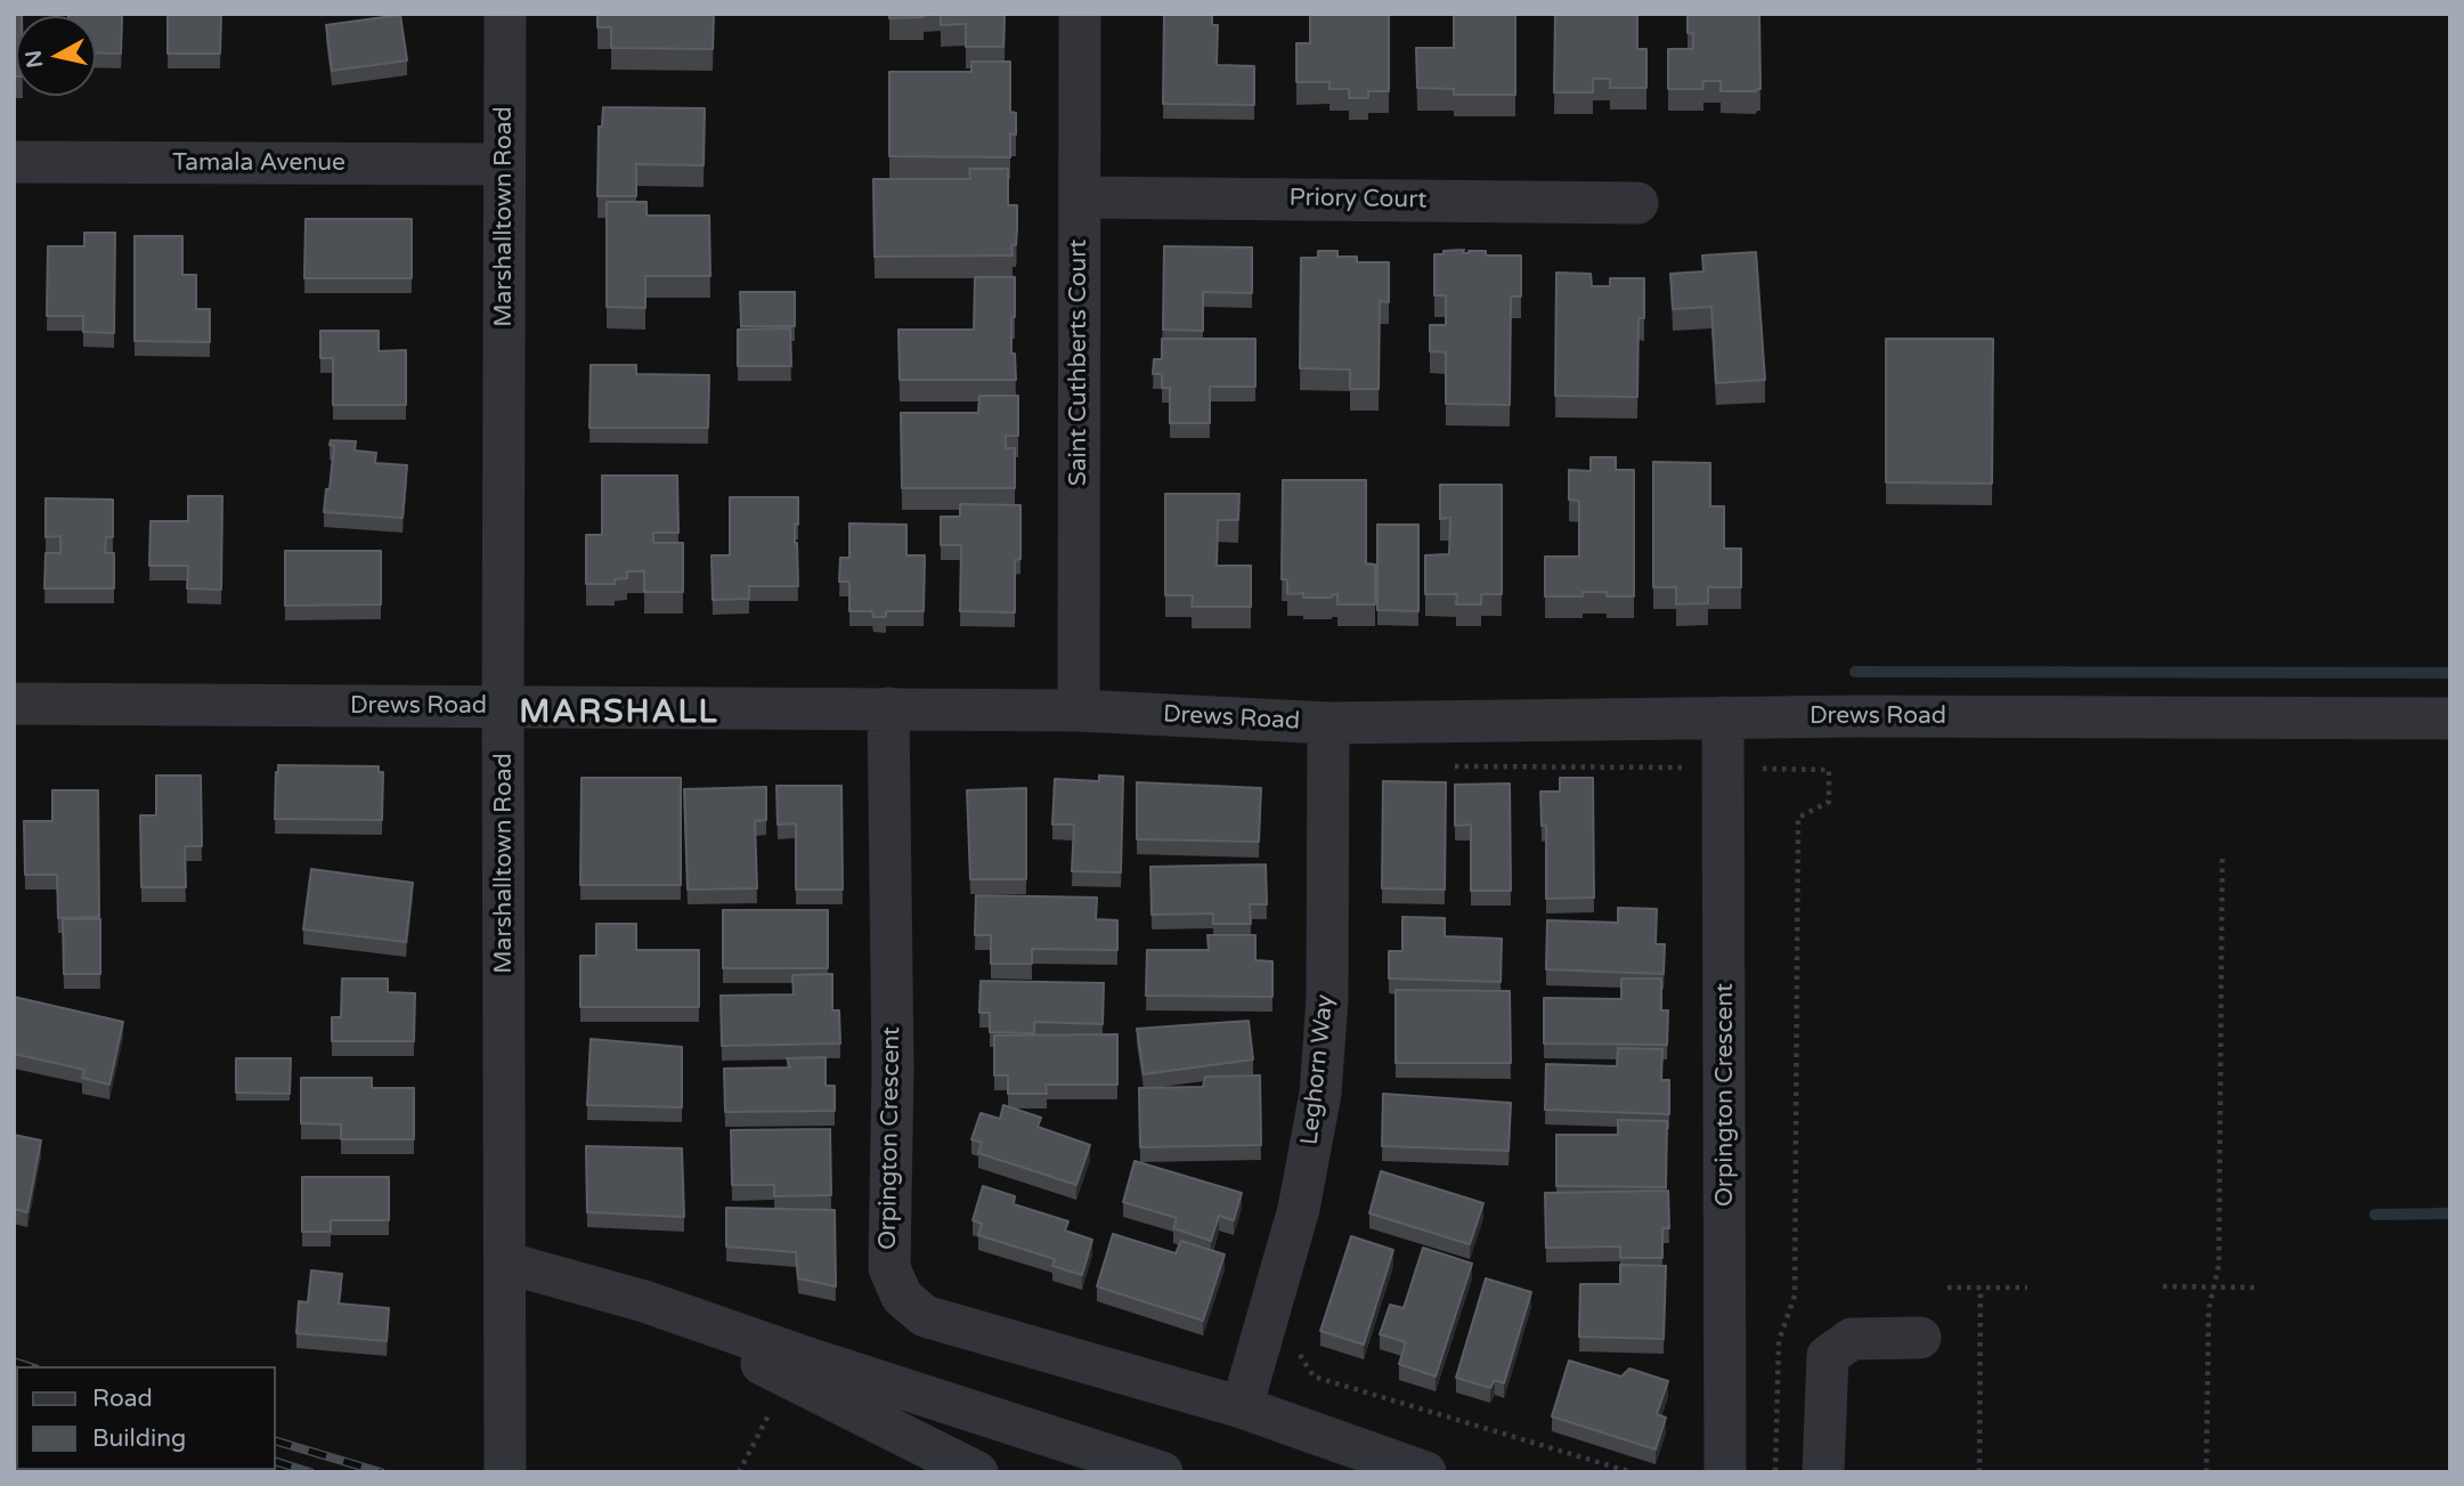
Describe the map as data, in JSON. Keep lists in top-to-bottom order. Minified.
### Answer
{"streets":{"street":["Tamala Avenue","Priory Court","Marshalltown Road","Saint Cuthberts Court","Drews Road","Leghorn Way","Orpington Crescent"]},"crossings":[["Tamala Avenue","Marshalltown Road"],["Priory Court","Saint Cuthberts Court"],["Marshalltown Road","Drews Road"],["Saint Cuthberts Court","Drews Road"],["Drews Road","Leghorn Way"],["Drews Road","Orpington Crescent"],["Leghorn Way","Orpington Crescent"]],"districts":["MARSHALL"],"legend":["Road","Building"],"north":"left"}
